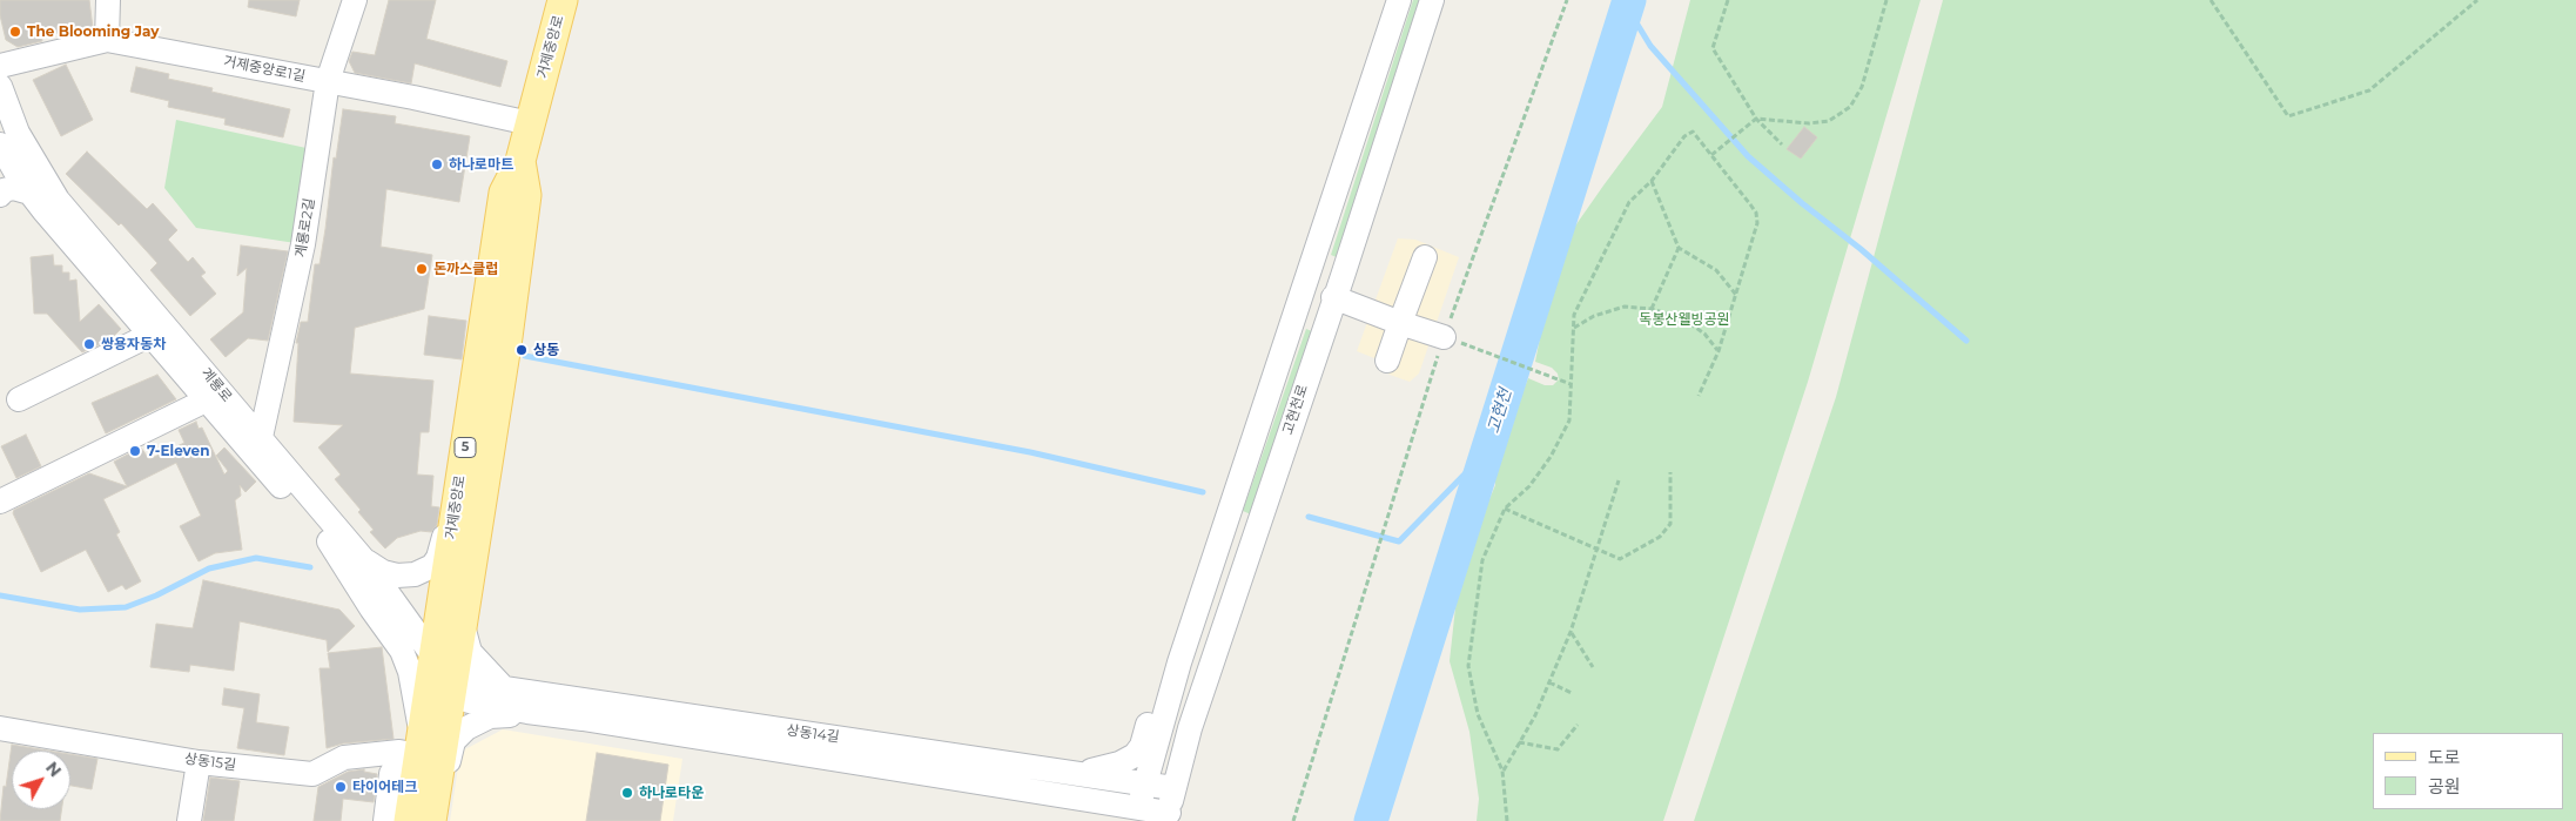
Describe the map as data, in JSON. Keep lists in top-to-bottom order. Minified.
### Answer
{"streets":{"main road":["거제중앙로","5"],"street":["거제중앙로1길","계룡로2길","계룡로","고현천로","상동14길","상동15길"]},"crossings":[["거제중앙로","거제중앙로1길"],["거제중앙로","계룡로"],["거제중앙로","상동14길"],["거제중앙로","상동15길"],["거제중앙로1길","계룡로2길"],["계룡로2길","계룡로"],["계룡로","상동14길"],["고현천로","상동14길"]],"water":["고현천"],"parks":["독봉산웰빙공원"],"places":["The Blooming Jay","하나로마트","돈까스클럽","쌍용자동차","상동","7-Eleven","타이어테크","하나로타운"],"legend":["도로","공원"],"north":"top right"}
